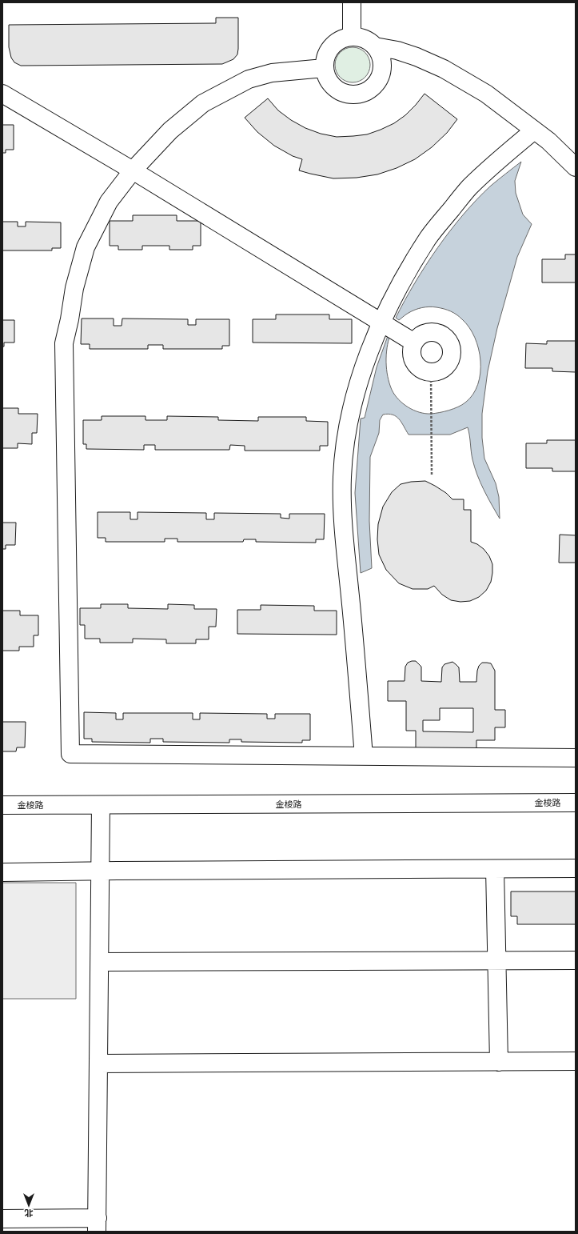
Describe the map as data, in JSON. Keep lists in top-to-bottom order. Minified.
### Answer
{"streets":{"street":["金梭路"]},"north":"bottom"}
